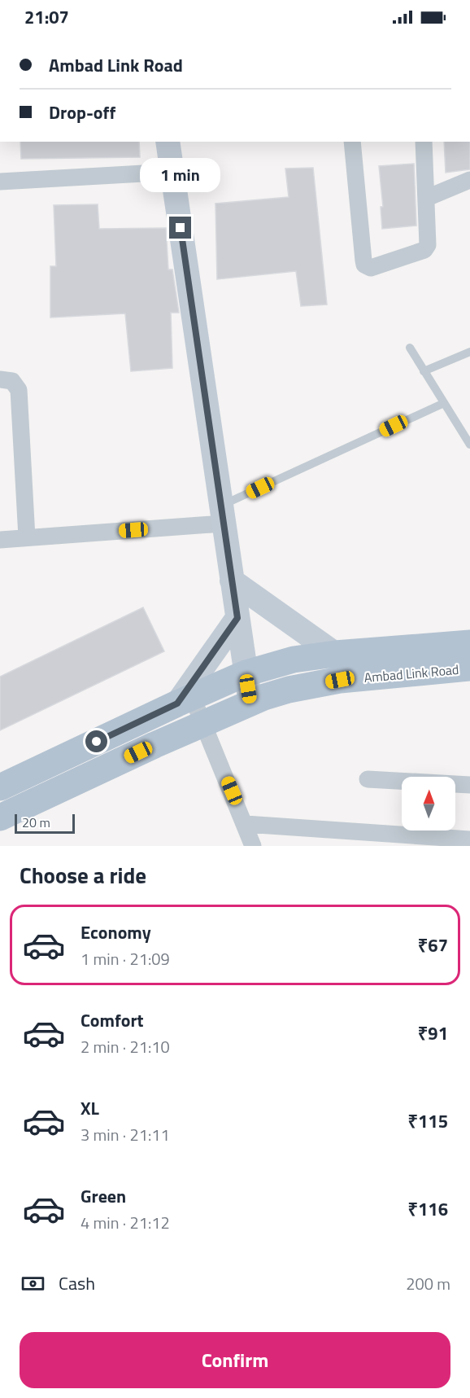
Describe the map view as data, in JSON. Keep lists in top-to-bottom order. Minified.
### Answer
{"streets":{"main road":["Ambad Link Road"]},"scale_bar":"20 m","north":"top","page":{"status":"21:07","banner":["Ambad Link Road","Drop-off"],"bubble":"1 min","scale":"20 m","heading":"Choose a ride","list":[{"name":"Economy","note":"1 min · 21:09","value":"₹67"},{"name":"Comfort","note":"2 min · 21:10","value":"₹91"},{"name":"XL","note":"3 min · 21:11","value":"₹115"},{"name":"Green","note":"4 min · 21:12","value":"₹116"}],"pay":["Cash","200 m"],"buttons":"Confirm"}}
